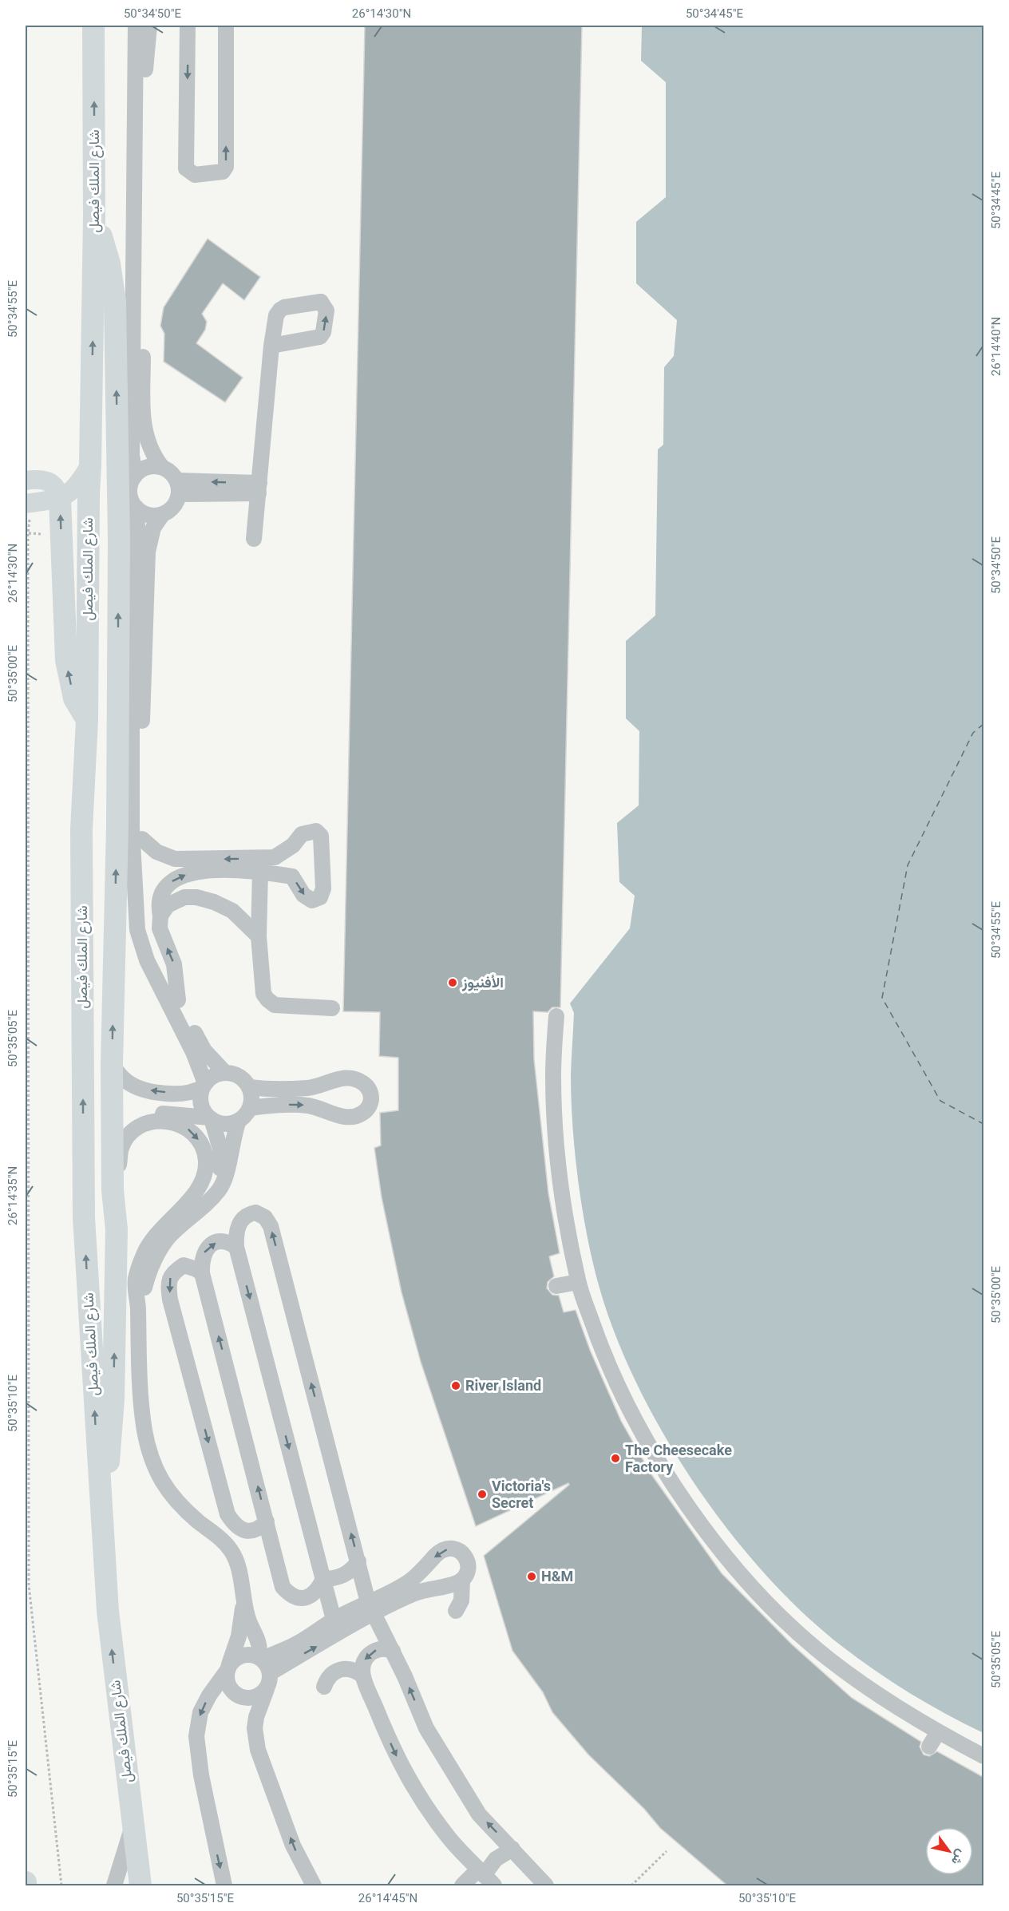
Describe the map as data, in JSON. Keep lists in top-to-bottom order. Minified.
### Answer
{"streets":{"highway":["شارع الملك فيصل"]},"places":["الأفنيوز","River Island","The Cheesecake Factory","Victoria's Secret","H&M"],"north":"bottom right","coordinates":["50°34'50\"E","26°14'30\"N","50°34'45\"E","50°34'55\"E","26°14'40\"N","50°35'00\"E","50°35'05\"E","26°14'35\"N","50°35'10\"E","50°35'15\"E","26°14'45\"N"]}
